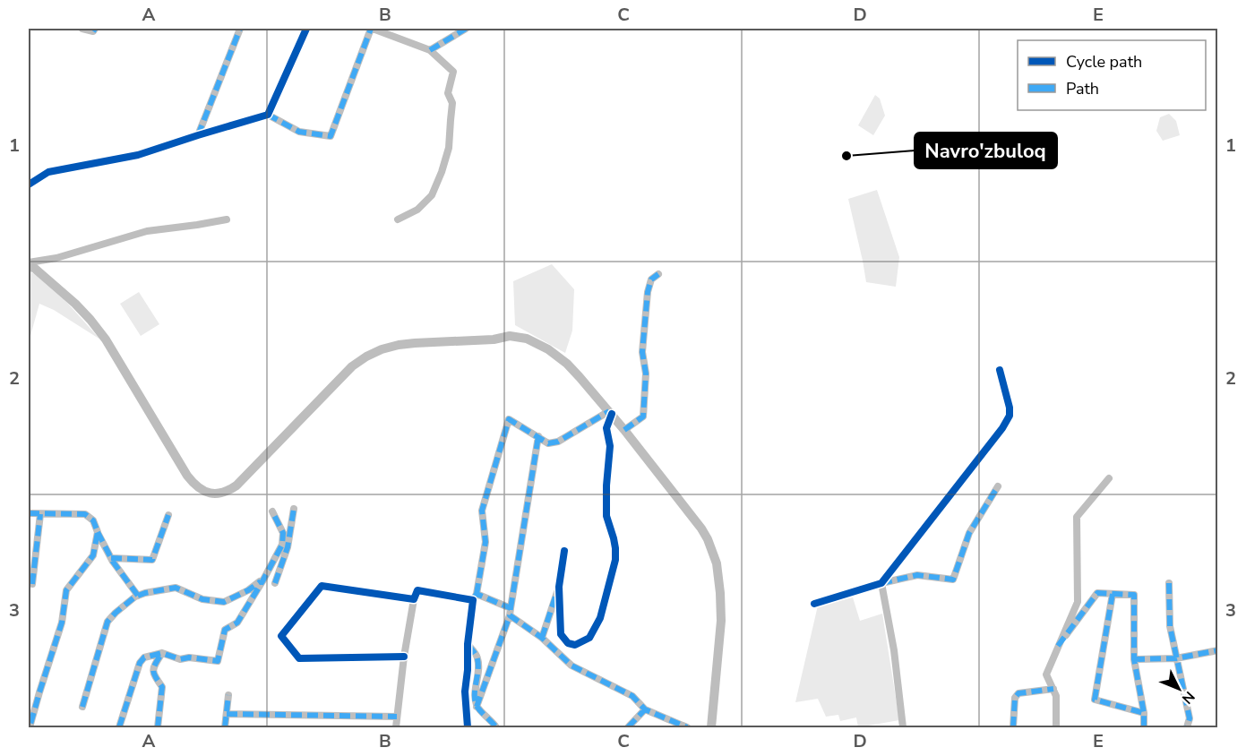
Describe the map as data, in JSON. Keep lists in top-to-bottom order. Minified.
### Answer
{"places":["Navro'zbuloq"],"legend":["Cycle path","Path"],"north":"bottom right","grid":{"columns":["A","B","C","D","E"],"rows":["1","2","3"]}}
